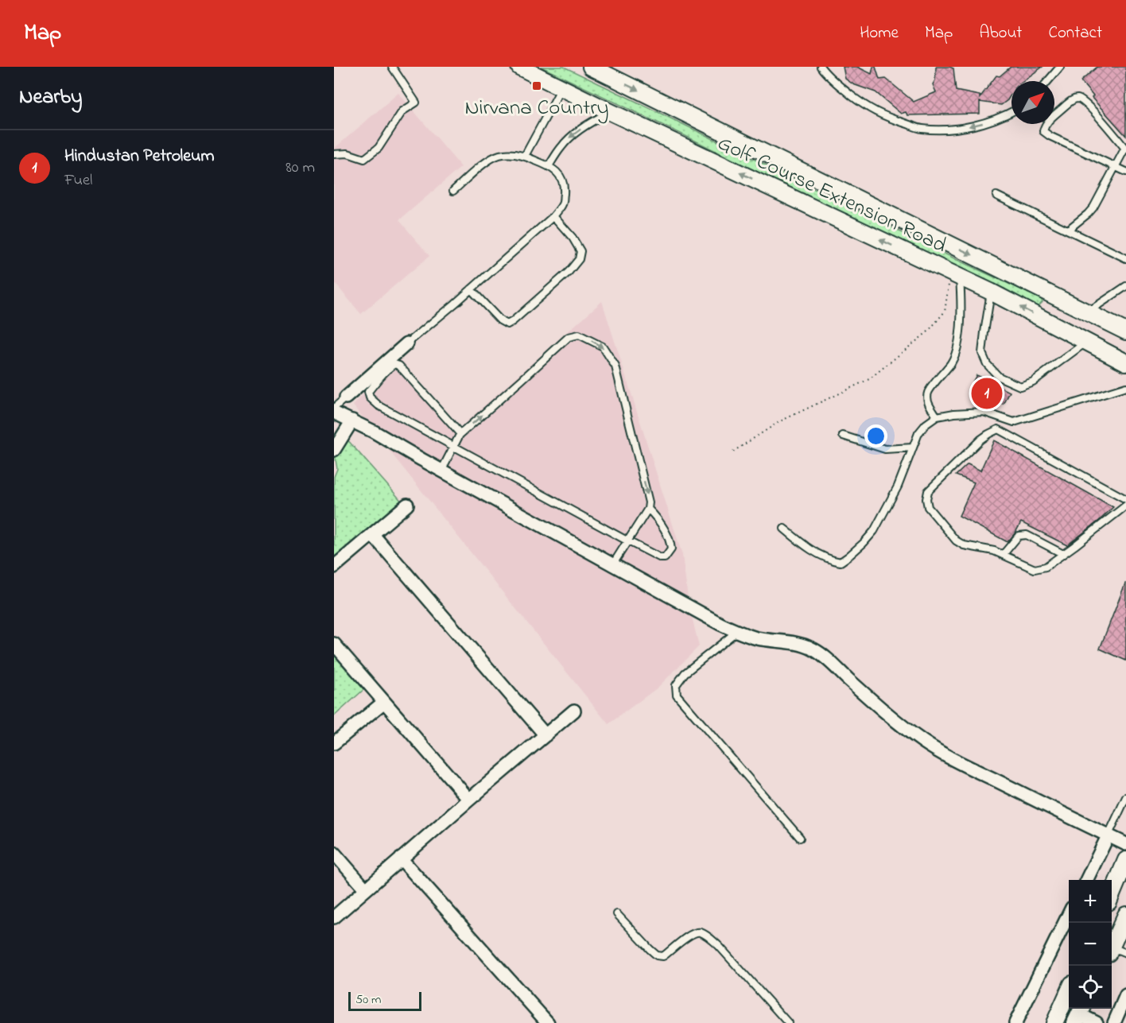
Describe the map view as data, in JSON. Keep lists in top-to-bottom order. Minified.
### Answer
{"streets":{"main road":["Golf Course Extension Road"]},"places":{"transit":["Nirvana Country"]},"scale_bar":"50 m","north":"top right","page":{"header":"Map","nav":["Home","Map","About","Contact"],"heading":"Nearby","list":[{"mark":"1","name":"Hindustan Petroleum","note":"Fuel","value":"80 m"}],"pins":"1","map_buttons":["+","−"],"scale":"50 m"}}
